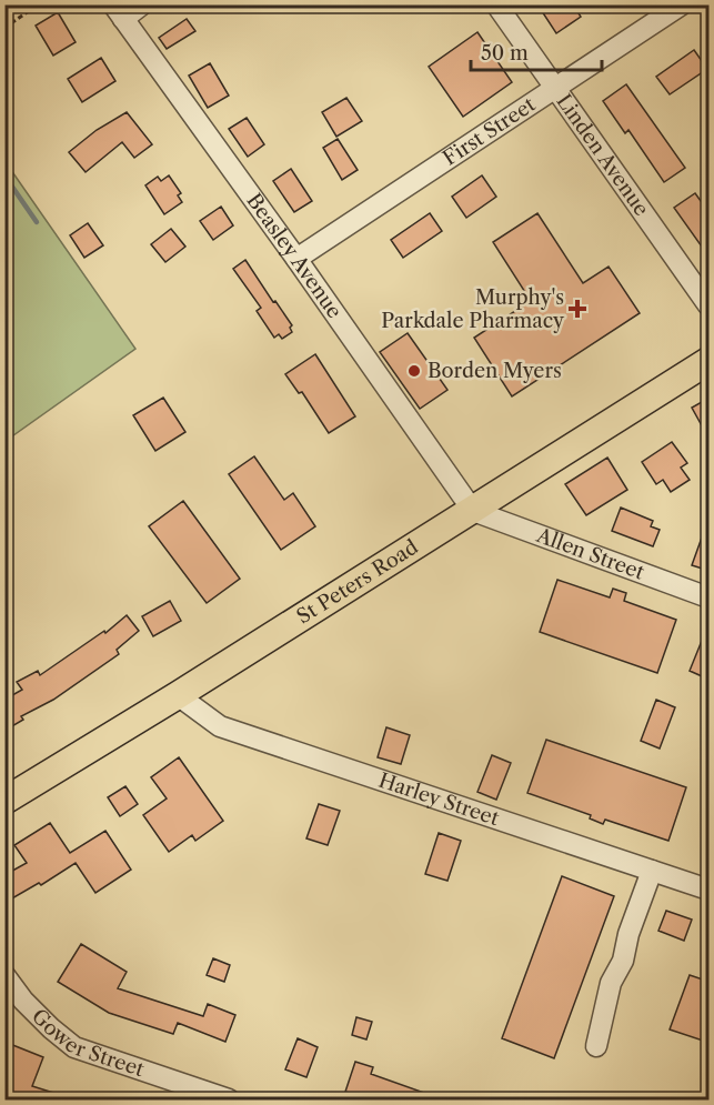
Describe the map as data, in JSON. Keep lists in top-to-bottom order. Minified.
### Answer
{"streets":{"main road":["St Peters Road"],"street":["First Street","Linden Avenue","Beasley Avenue","Allen Street","Harley Street","Gower Street"]},"crossings":[["First Street","Linden Avenue"],["First Street","Beasley Avenue"],["Beasley Avenue","Allen Street"],["Beasley Avenue","St Peters Road"],["Allen Street","St Peters Road"],["St Peters Road","Harley Street"]],"places":{"health":["Murphy's Parkdale Pharmacy"],"other":["Borden Myers"]},"scale_bar":"50 m"}
